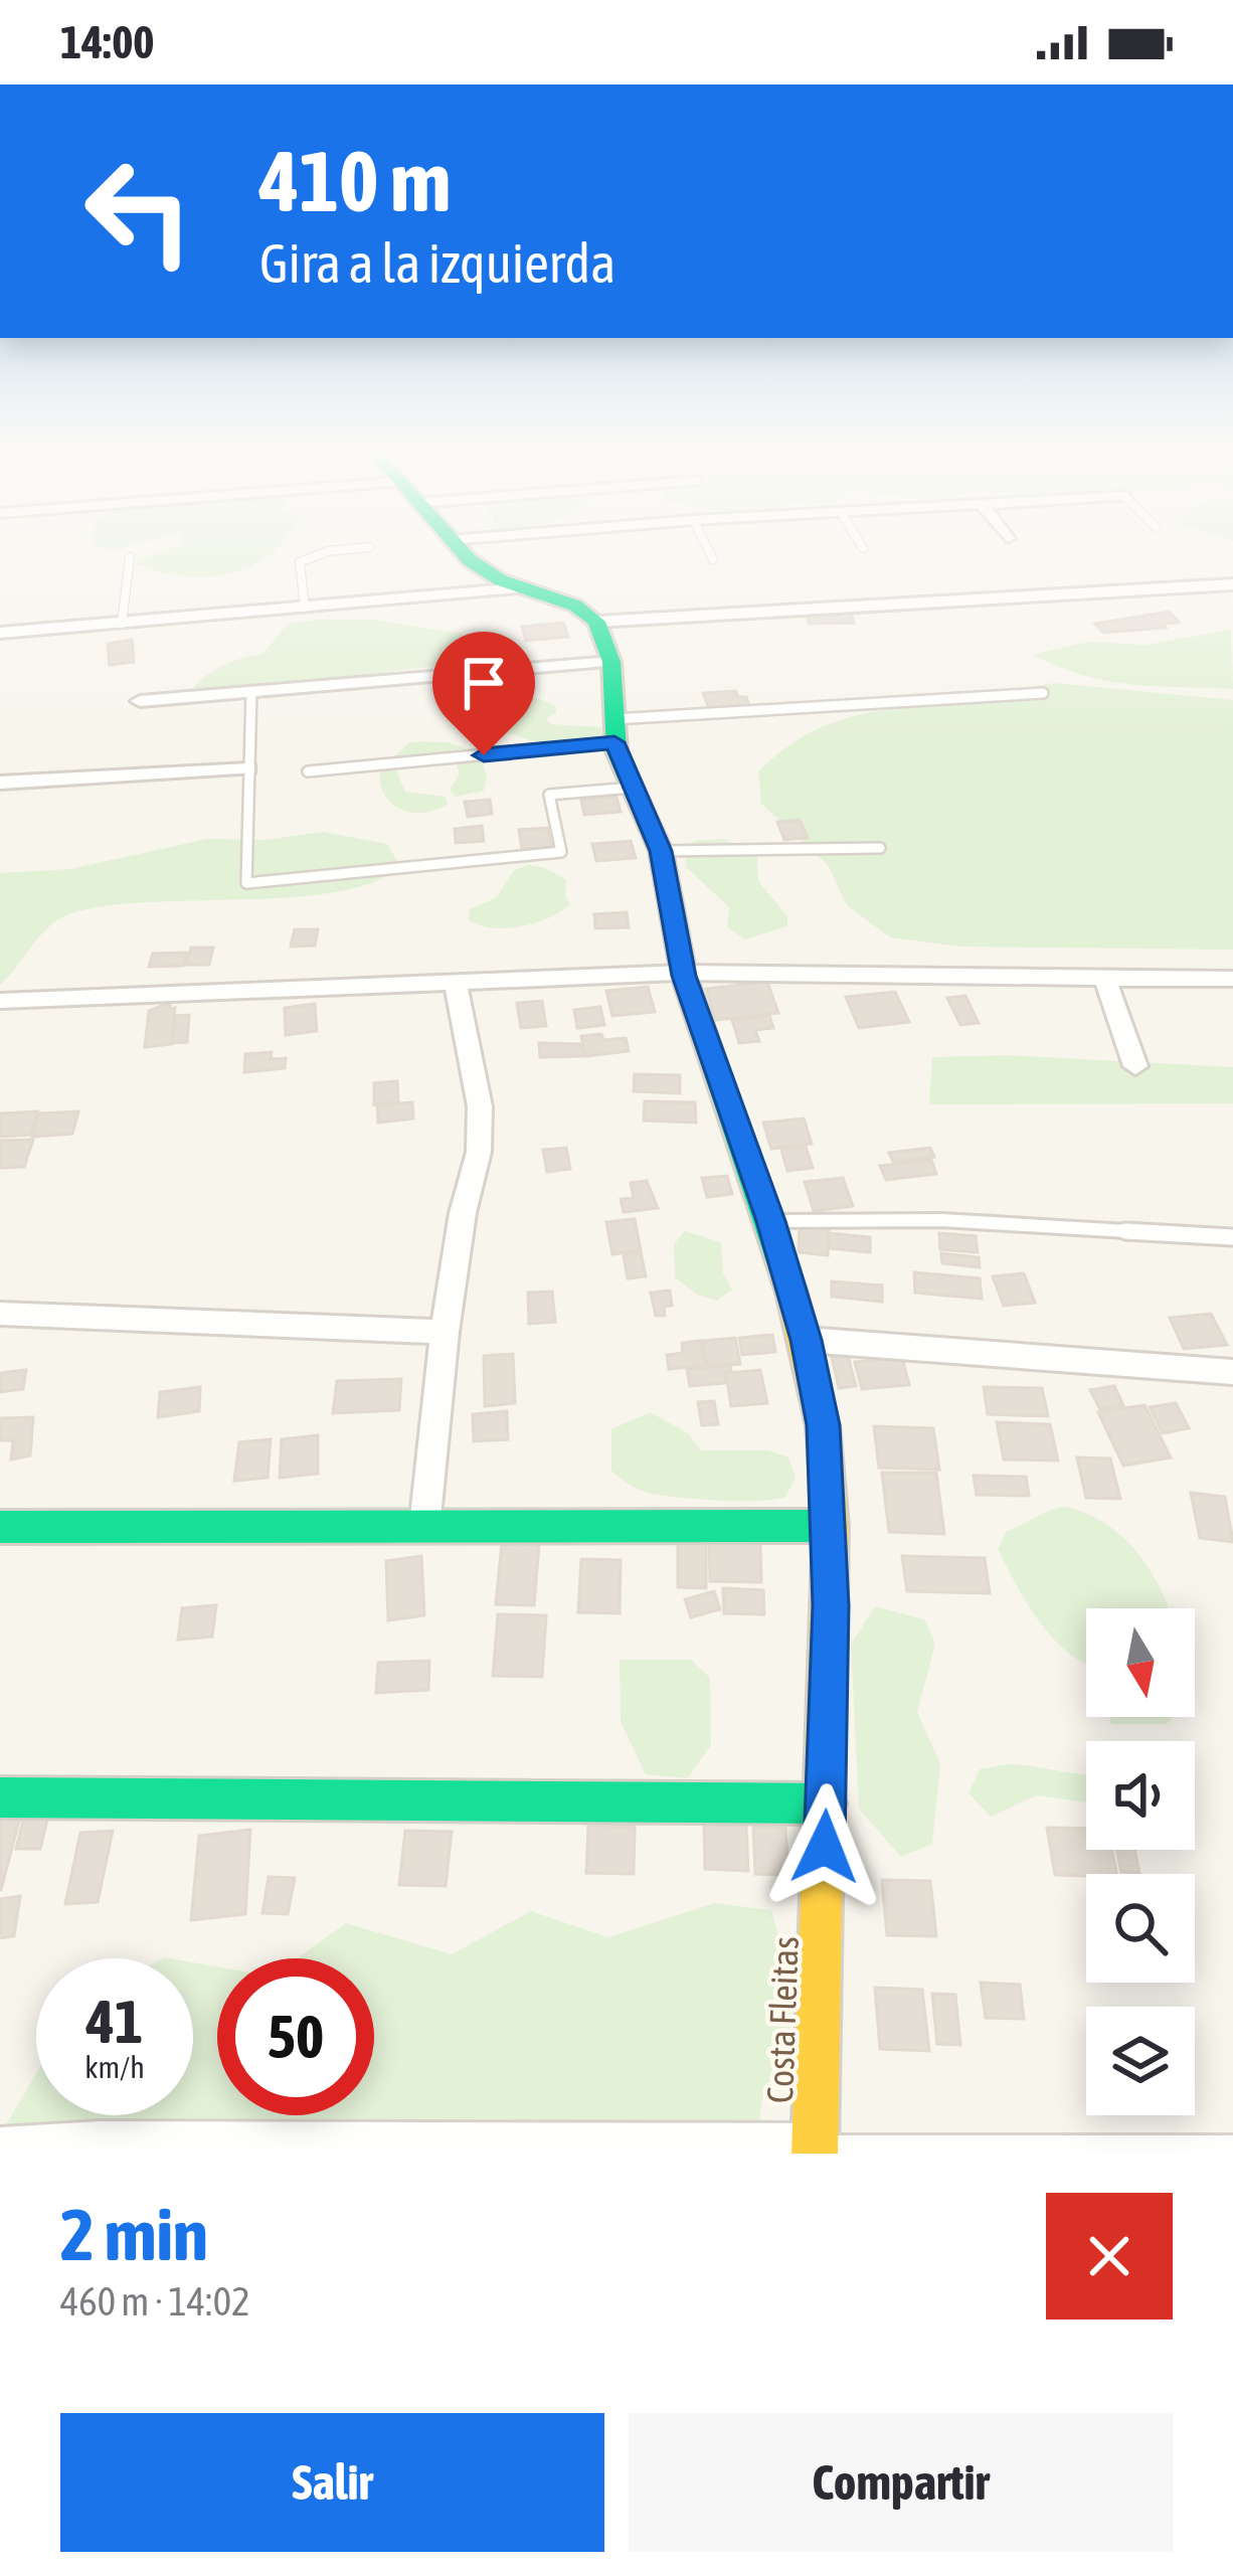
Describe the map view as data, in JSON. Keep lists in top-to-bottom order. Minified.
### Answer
{"streets":{"main road":["Costa Fleitas"]},"north":"bottom","page":{"status":"14:00","turn":["410 m","Gira a la izquierda"],"speed":"41 km/h","limit":"50","heading":["2 min","460 m · 14:02"],"buttons":["Salir","Compartir"]}}
